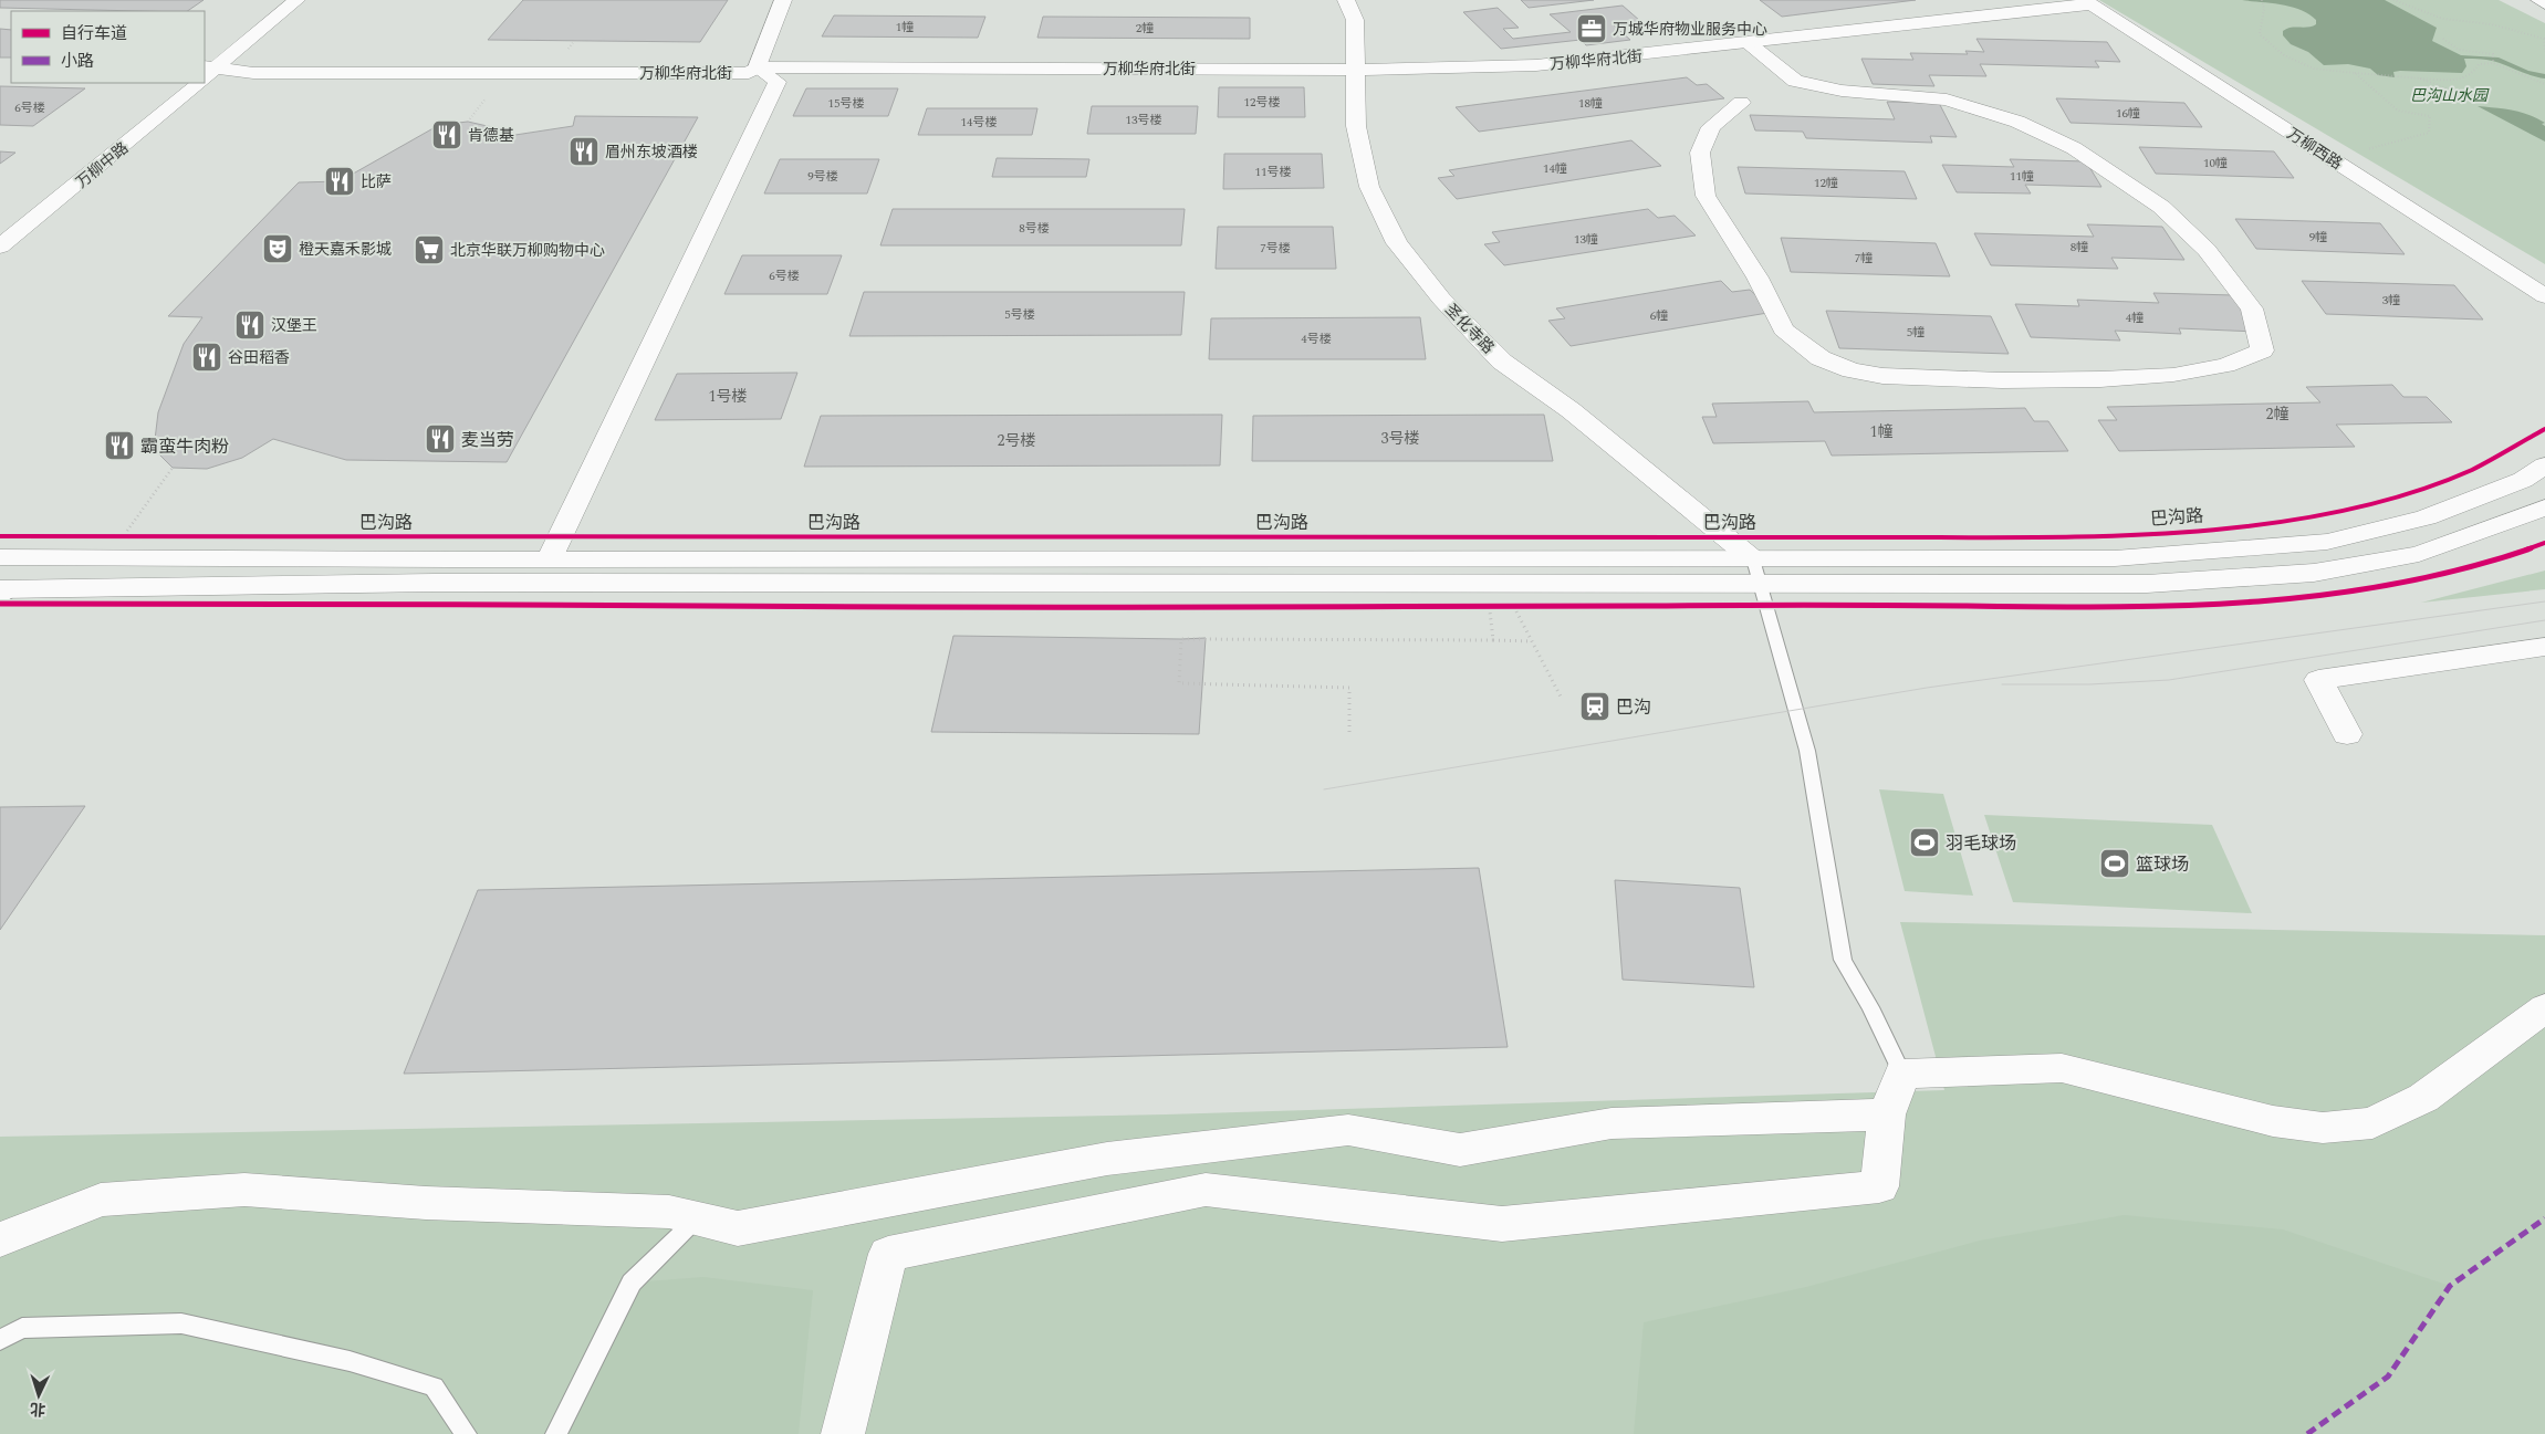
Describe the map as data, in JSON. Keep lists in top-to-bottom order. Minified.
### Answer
{"streets":{"main road":["万柳华府北街","万柳西路","万柳中路","圣化寺路","巴沟路"]},"crossings":[["万柳华府北街","万柳西路"],["万柳华府北街","万柳中路"],["万柳华府北街","圣化寺路"],["圣化寺路","巴沟路"]],"parks":["巴沟山水园"],"places":{"office":["万城华府物业服务中心"],"restaurant":["肯德基","眉州东坡酒楼","比萨","汉堡王","谷田稻香","麦当劳","霸蛮牛肉粉"],"theatre":["橙天嘉禾影城"],"supermarket":["北京华联万柳购物中心"],"station":["巴沟"],"sports":["羽毛球场","篮球场"]},"house_numbers":["1幢","2幢","12号楼","15号楼","18幢","6号楼","16幢","13号楼","14号楼","10幢","14幢","11号楼","9号楼","11幢","12幢","8号楼","9幢","13幢","8幢","7号楼","7幢","6号楼","3幢","5号楼","6幢","4幢","5幢","4号楼","1号楼","2幢","1幢","3号楼","2号楼"],"legend":["自行车道","小路"],"north":"bottom"}
